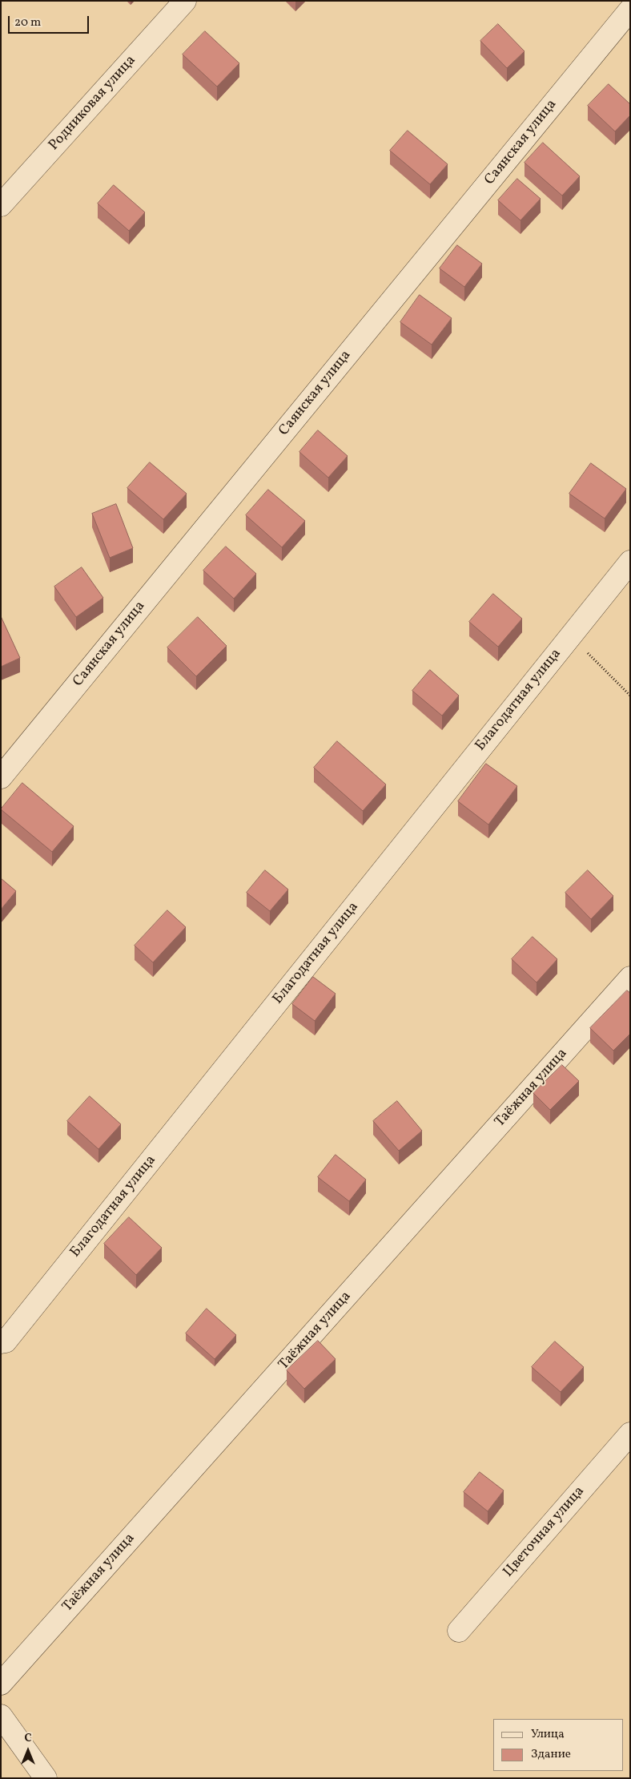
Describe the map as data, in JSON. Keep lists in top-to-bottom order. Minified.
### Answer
{"streets":{"street":["Родниковая улица","Саянская улица","Благодатная улица","Таёжная улица","Цветочная улица"]},"legend":["Улица","Здание"],"scale_bar":"20 m","north":"top"}
